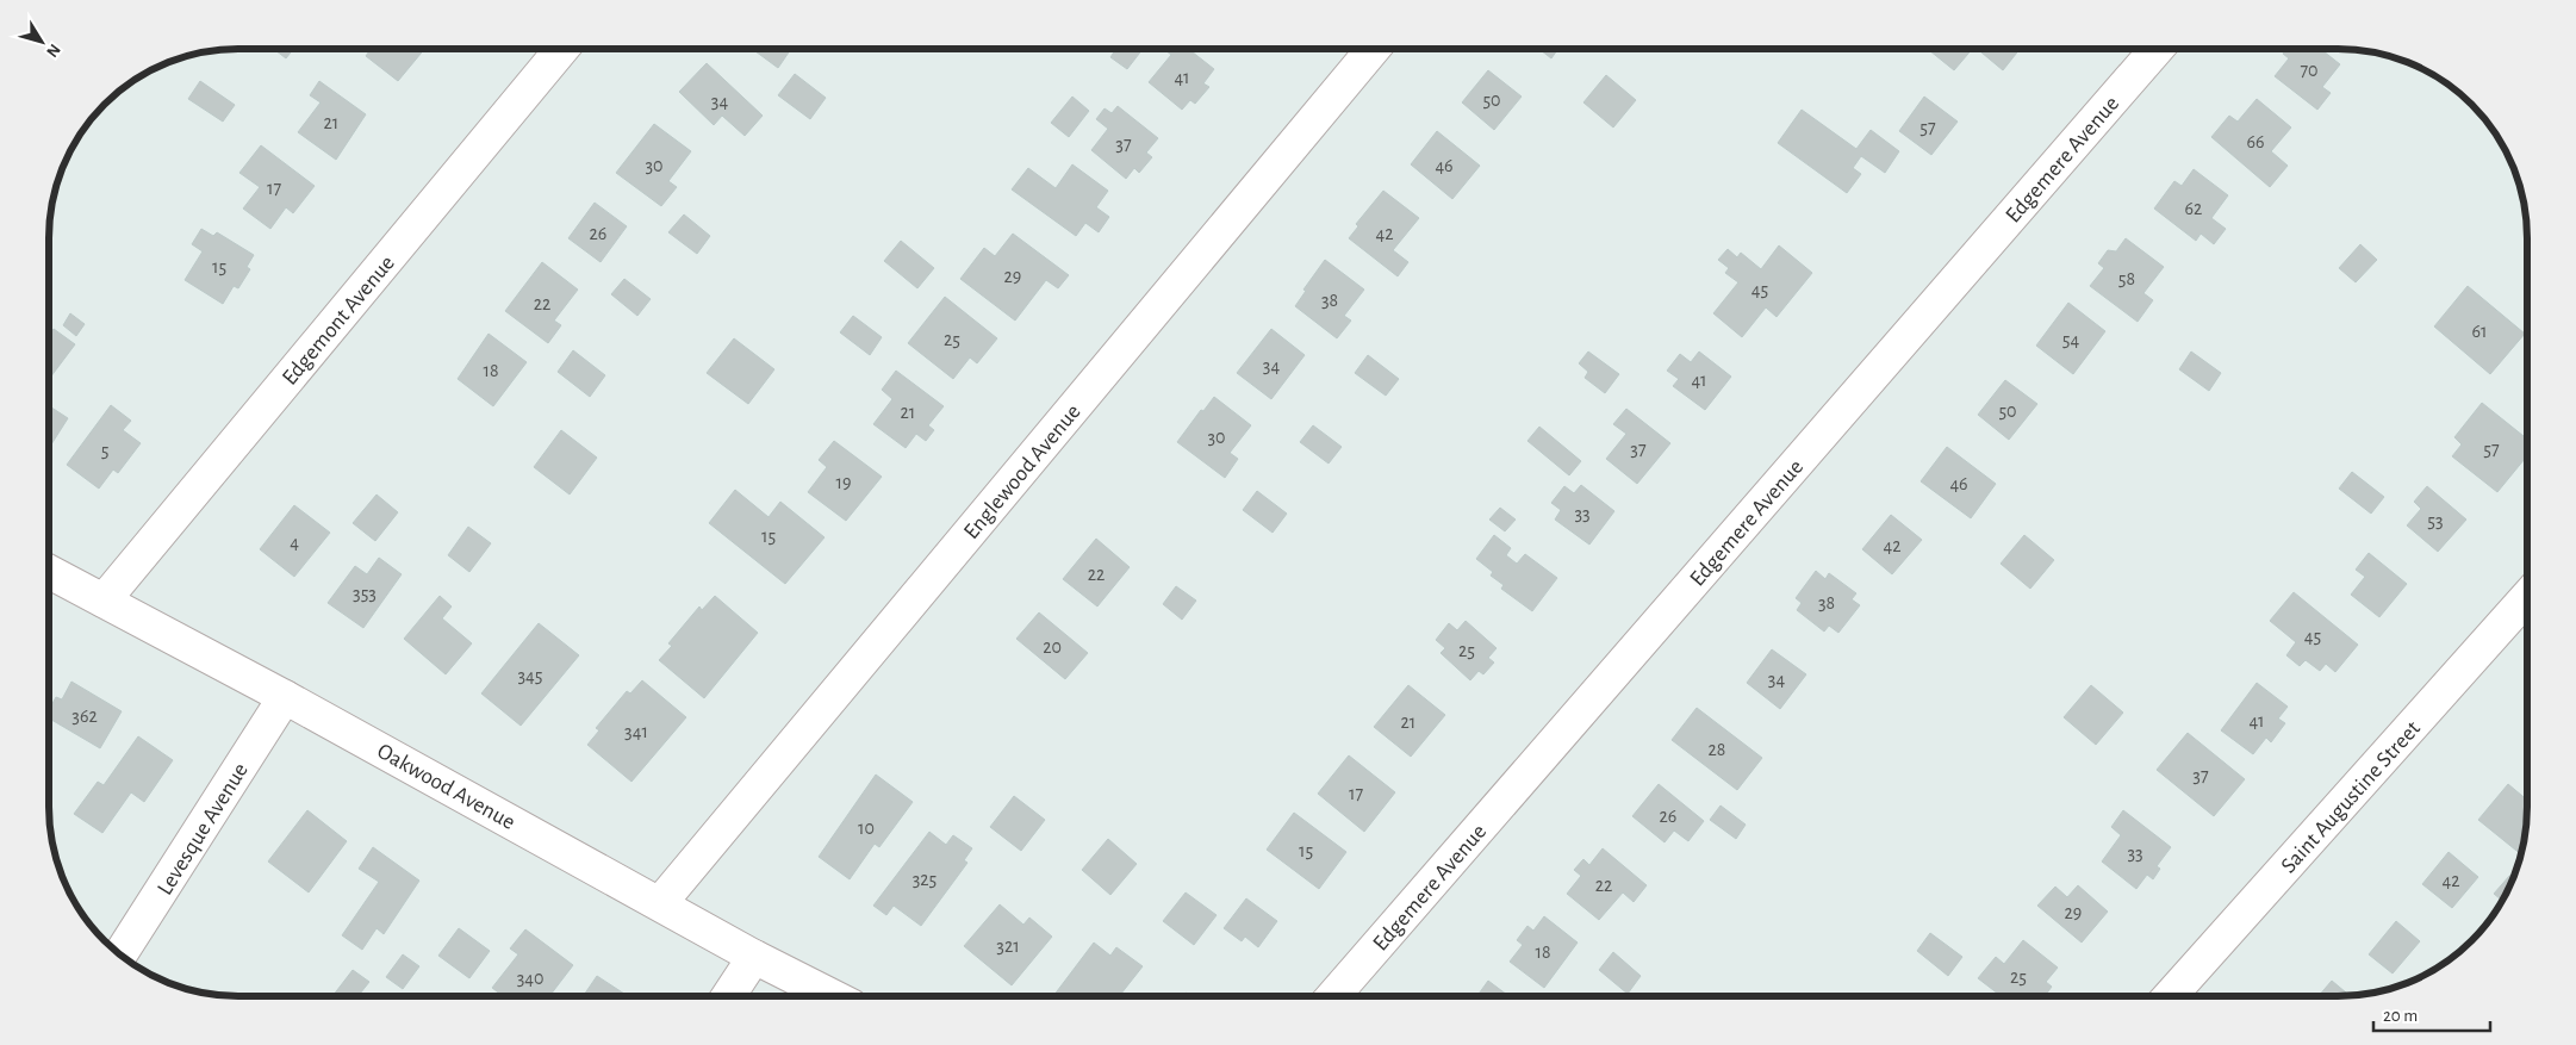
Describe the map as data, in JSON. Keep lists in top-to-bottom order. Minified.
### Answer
{"streets":{"street":["Edgemere Avenue","Edgemont Avenue","Englewood Avenue","Oakwood Avenue","Saint Augustine Street","Levesque Avenue"]},"crossings":[["Edgemont Avenue","Oakwood Avenue"],["Englewood Avenue","Oakwood Avenue"],["Oakwood Avenue","Levesque Avenue"]],"house_numbers":["70","41","50","34","21","57","66","37","30","46","17","62","26","42","15","29","58","45","38","22","61","25","54","34","18","41","50","21","30","37","57","5","19","46","33","53","15","4","42","22","353","38","45","20","25","345","34","362","41","21","341","28","37","17","26","10","15","33","325","42","22","29","321","18","25","340"],"scale_bar":"20 m","north":"bottom right"}
